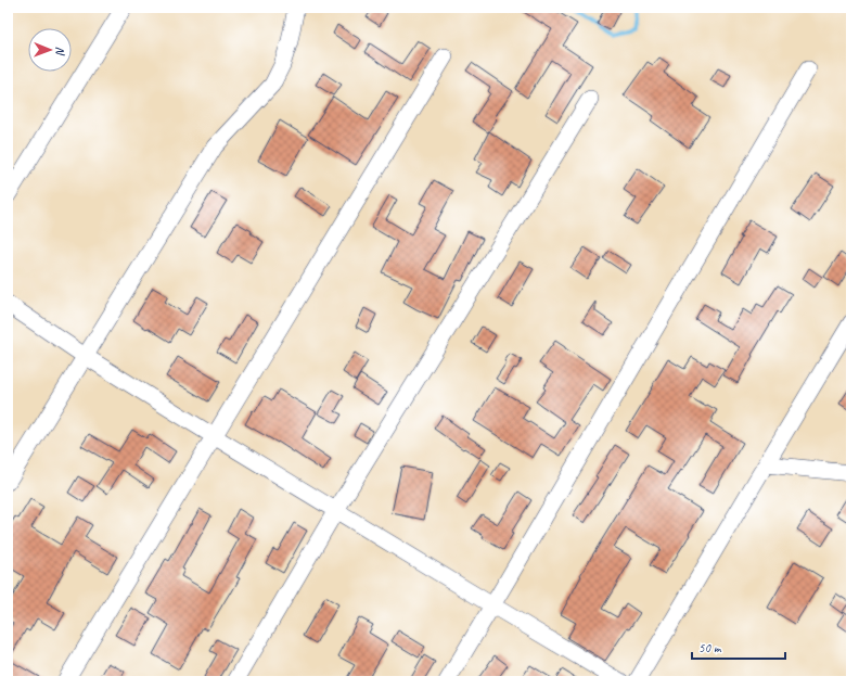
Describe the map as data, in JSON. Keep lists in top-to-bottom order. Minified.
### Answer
{"scale_bar":"50 m","north":"right"}
